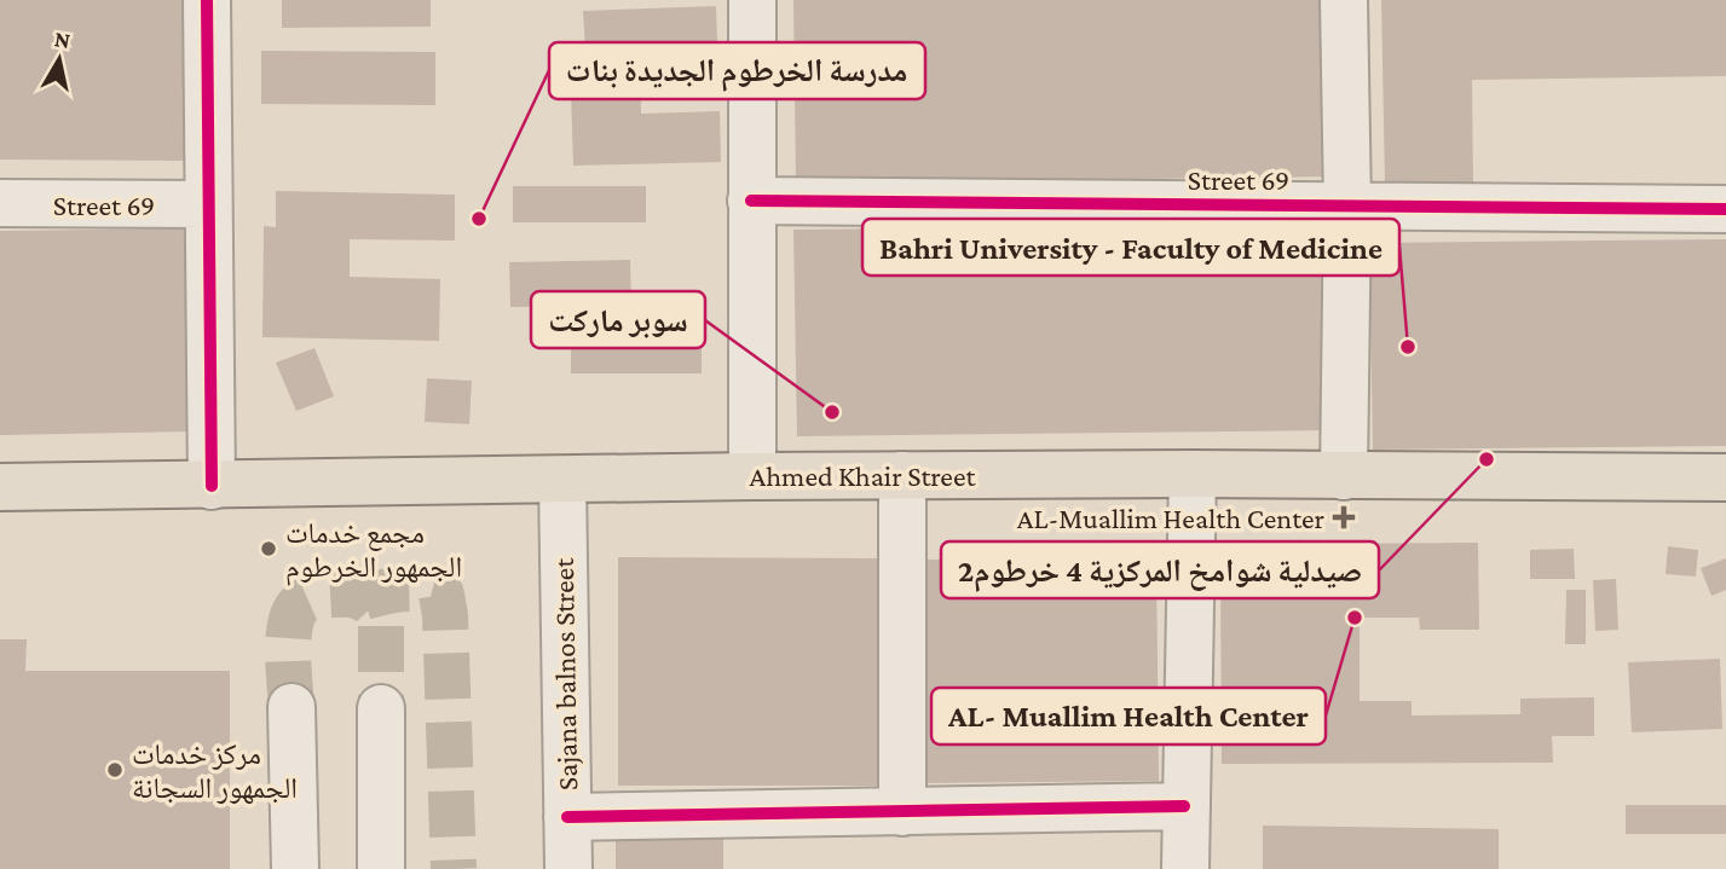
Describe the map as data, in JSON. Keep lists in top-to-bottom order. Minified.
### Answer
{"streets":{"main road":["Ahmed Khair Street"],"street":["Street 69","Sajana balnos Street"]},"crossings":[["Ahmed Khair Street","Sajana balnos Street"]],"places":{"other":["مدرسة الخرطوم الجديدة بنات","Bahri University - Faculty of Medicine","سوبر ماركت","صيدلية شوامخ المركزية 4 خرطوم2","مجمع خدمات الجمهور الخرطوم","AL- Muallim Health Center","مركز خدمات الجمهور السجانة"],"health":["AL-Muallim Health Center"]},"north":"top"}
